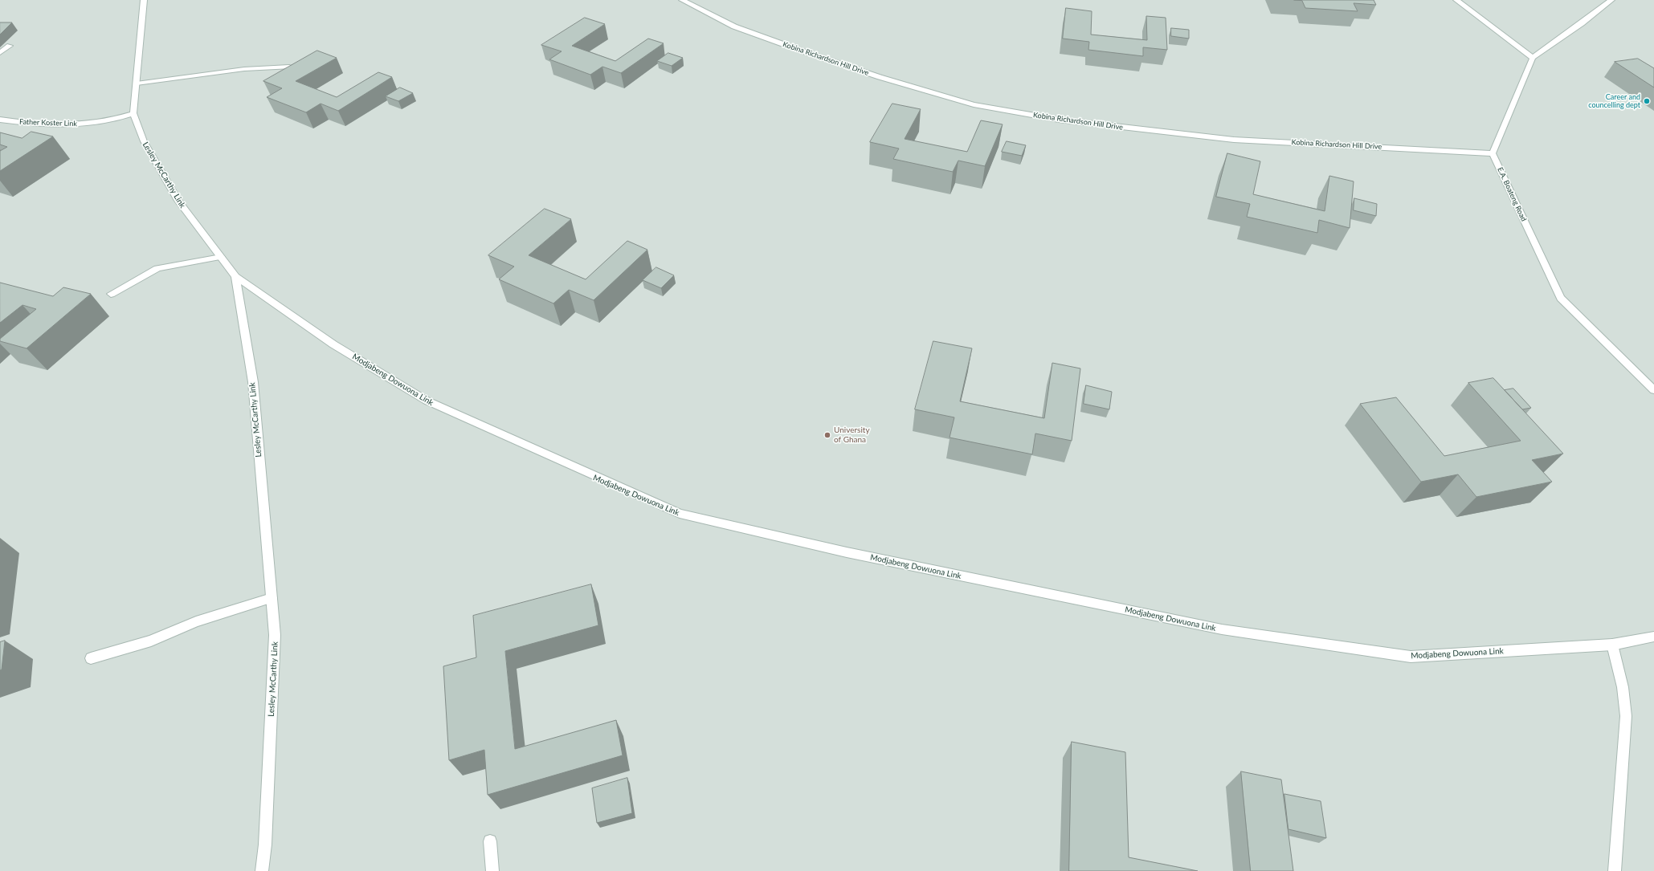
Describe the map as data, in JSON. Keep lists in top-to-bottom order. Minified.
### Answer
{"streets":{"street":["Kobina Richardson Hill Drive","Father Koster Link","Lesley McCarthy Link","E.A. Boateng Road","Modjabeng Dowuona Link"]},"crossings":[["Kobina Richardson Hill Drive","E.A. Boateng Road"],["Father Koster Link","Lesley McCarthy Link"],["Lesley McCarthy Link","Modjabeng Dowuona Link"]],"places":["Career and councelling dept","University of Ghana"]}
